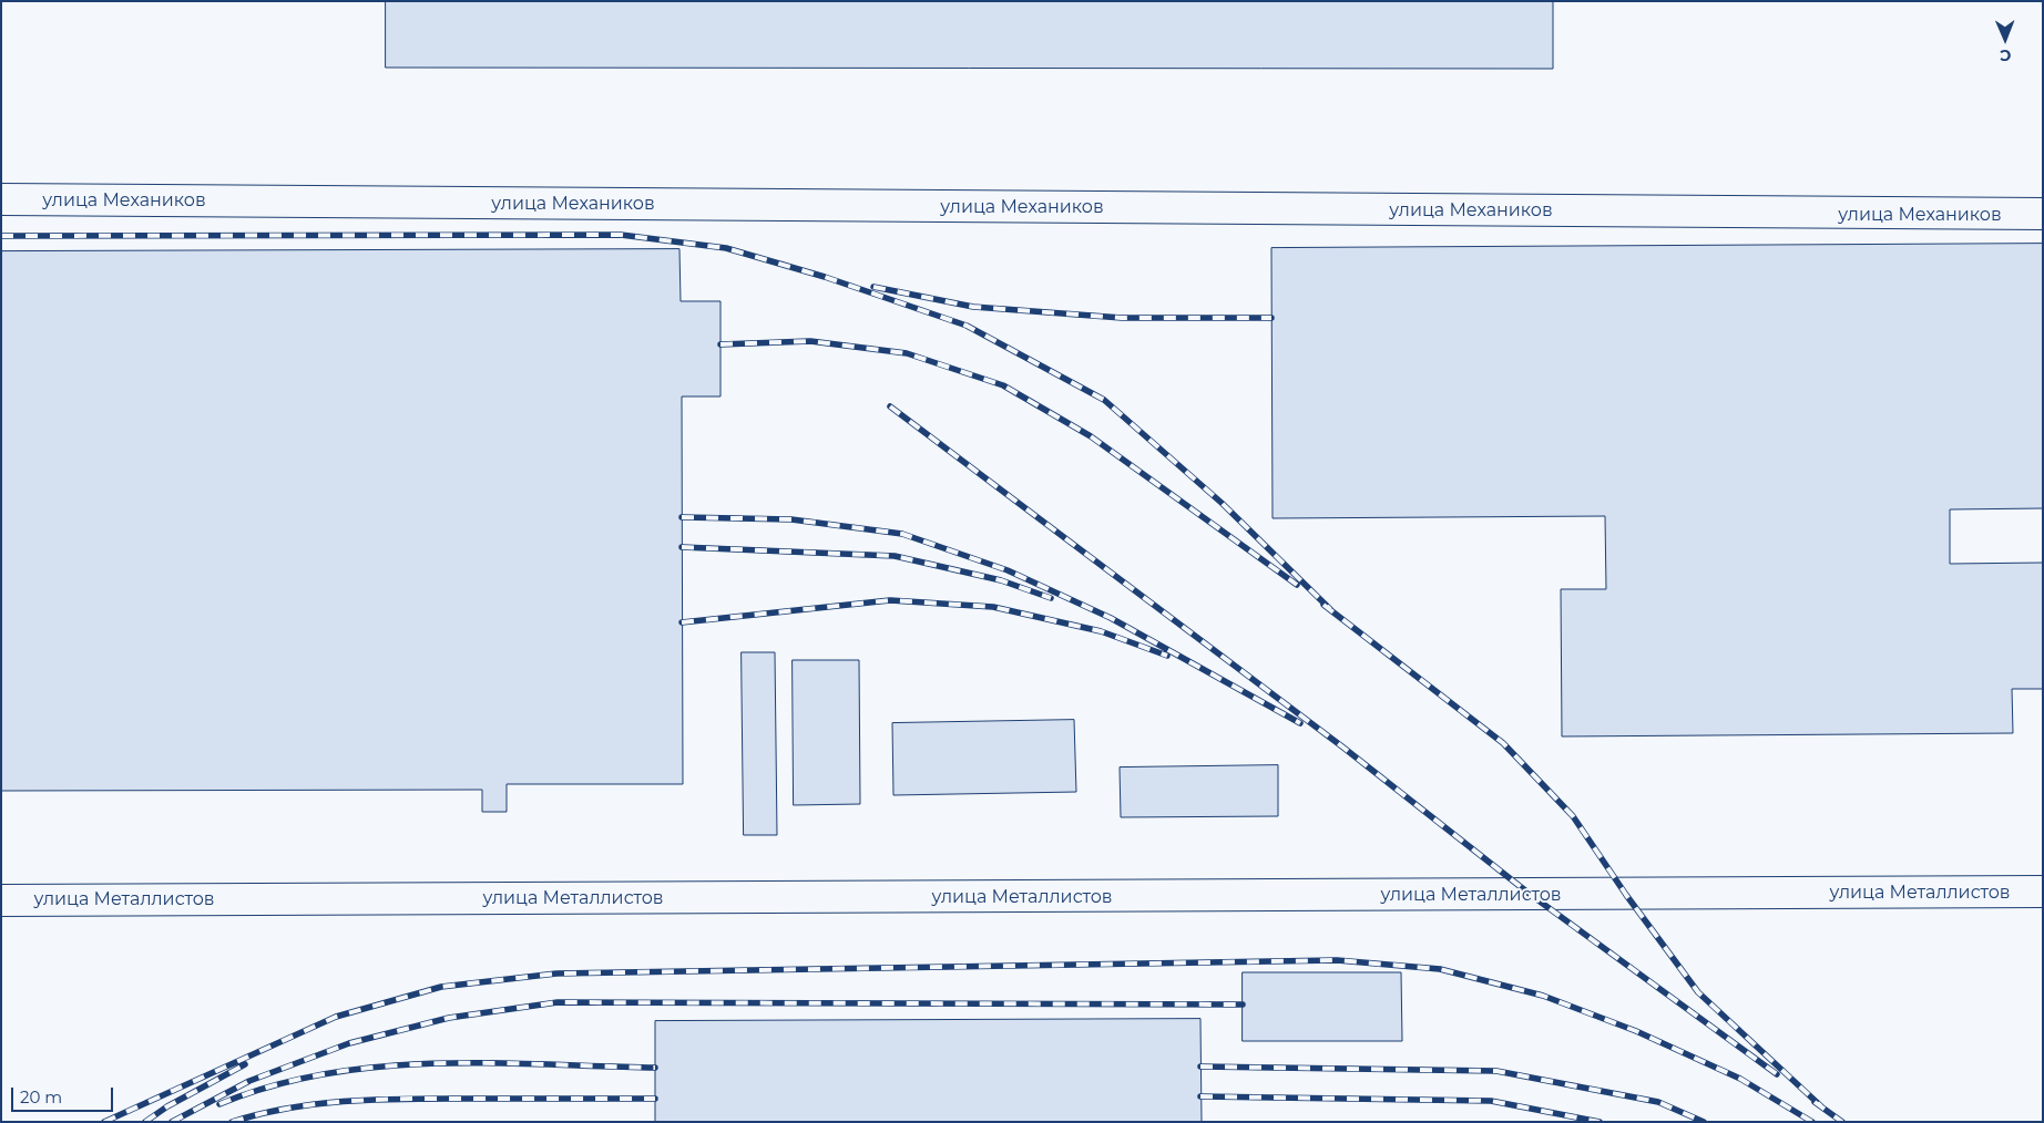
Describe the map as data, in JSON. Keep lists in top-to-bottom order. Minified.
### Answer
{"streets":{"street":["улица Механиков","улица Металлистов"]},"scale_bar":"20 m","north":"bottom"}
